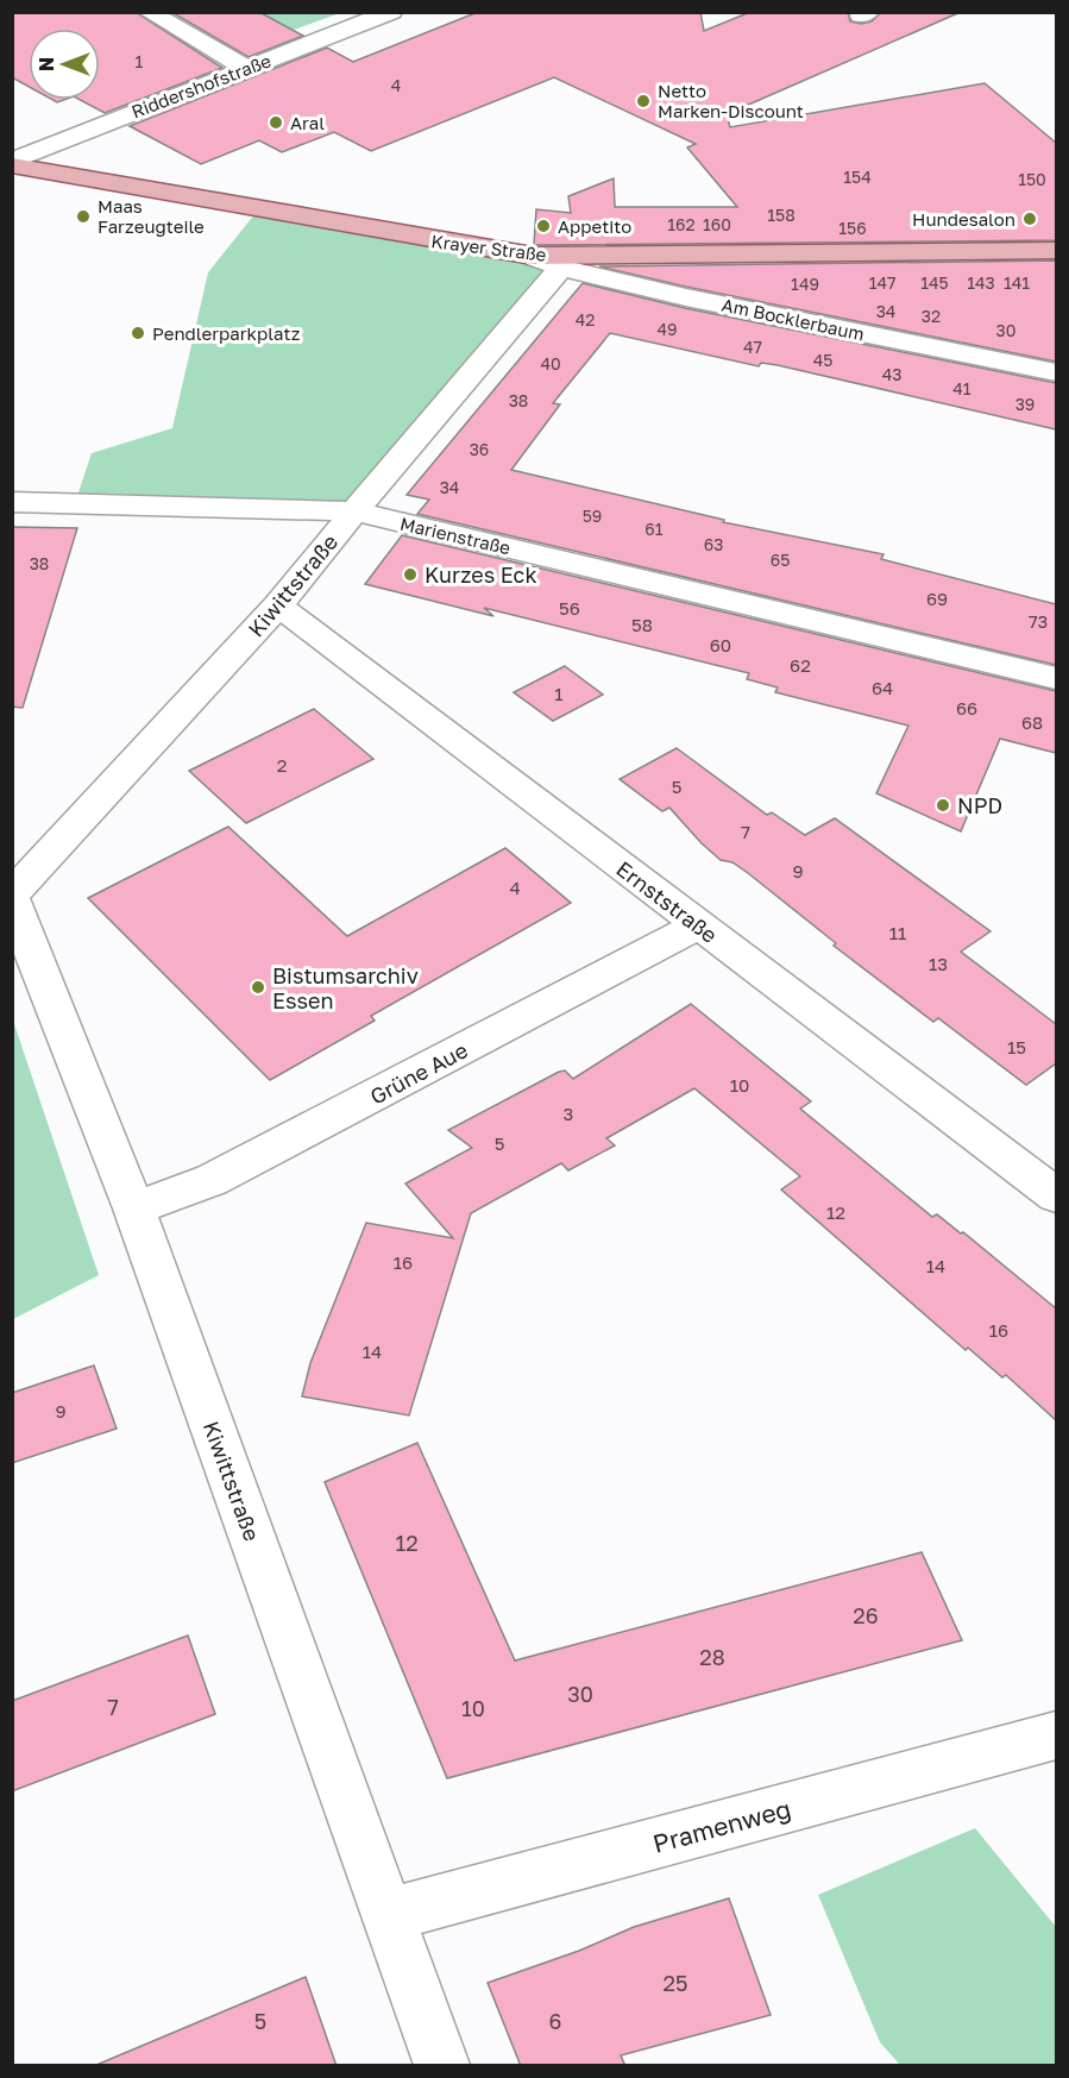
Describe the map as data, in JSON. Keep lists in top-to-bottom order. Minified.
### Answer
{"streets":{"main road":["Krayer Straße"],"street":["Riddershofstraße","Am Bocklerbaum","Marienstraße","Kiwittstraße","Ernststraße","Grüne Aue","Pramenweg"]},"crossings":[["Riddershofstraße","Krayer Straße"],["Krayer Straße","Am Bocklerbaum"],["Am Bocklerbaum","Kiwittstraße"],["Marienstraße","Kiwittstraße"],["Kiwittstraße","Ernststraße"],["Kiwittstraße","Grüne Aue"],["Kiwittstraße","Pramenweg"],["Ernststraße","Grüne Aue"]],"places":["Netto Marken-Discount","Aral","Maas Farzeugteile","Hundesalon","Appetito","Pendlerparkplatz","Kurzes Eck","NPD","Bistumsarchiv Essen"],"house_numbers":["1","4","154","150","158","162","160","156","147","145","143","141","149","34","32","42","49","30","47","45","40","43","41","38","39","36","34","59","61","63","65","38","69","56","73","58","60","62","64","1","66","68","2","5","7","9","4","11","13","15","10","3","5","12","16","14","16","14","9","12","26","28","30","7","10","25","5","6"],"north":"left"}
